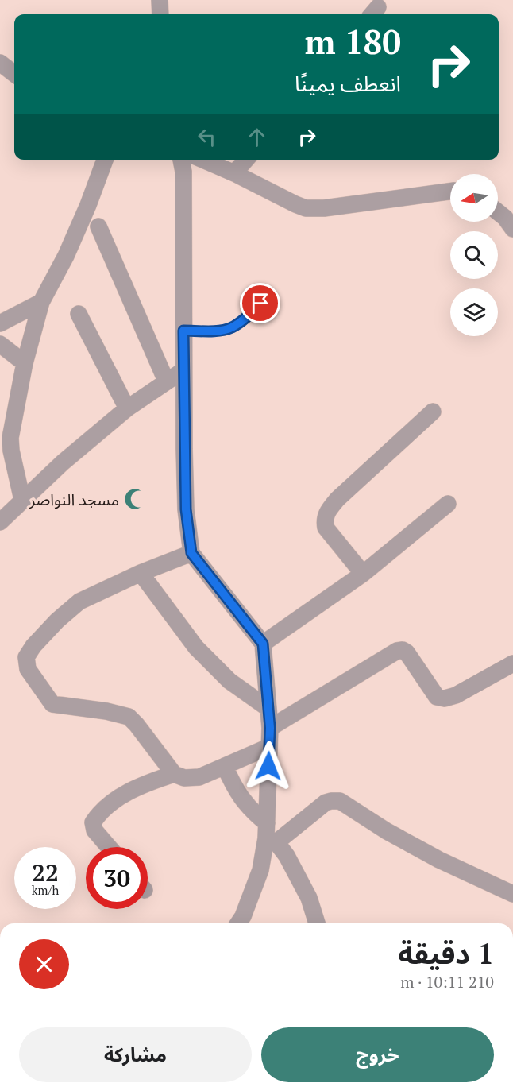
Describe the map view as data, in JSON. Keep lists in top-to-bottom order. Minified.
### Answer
{"places":{"mosque":["مسجد النواصر"]},"north":"left","page":{"turn":["180 m","انعطف يمينًا"],"speed":"22 km/h","limit":"30","heading":["1 دقيقة","210 m · 10:11"],"buttons":["خروج","مشاركة"]}}
